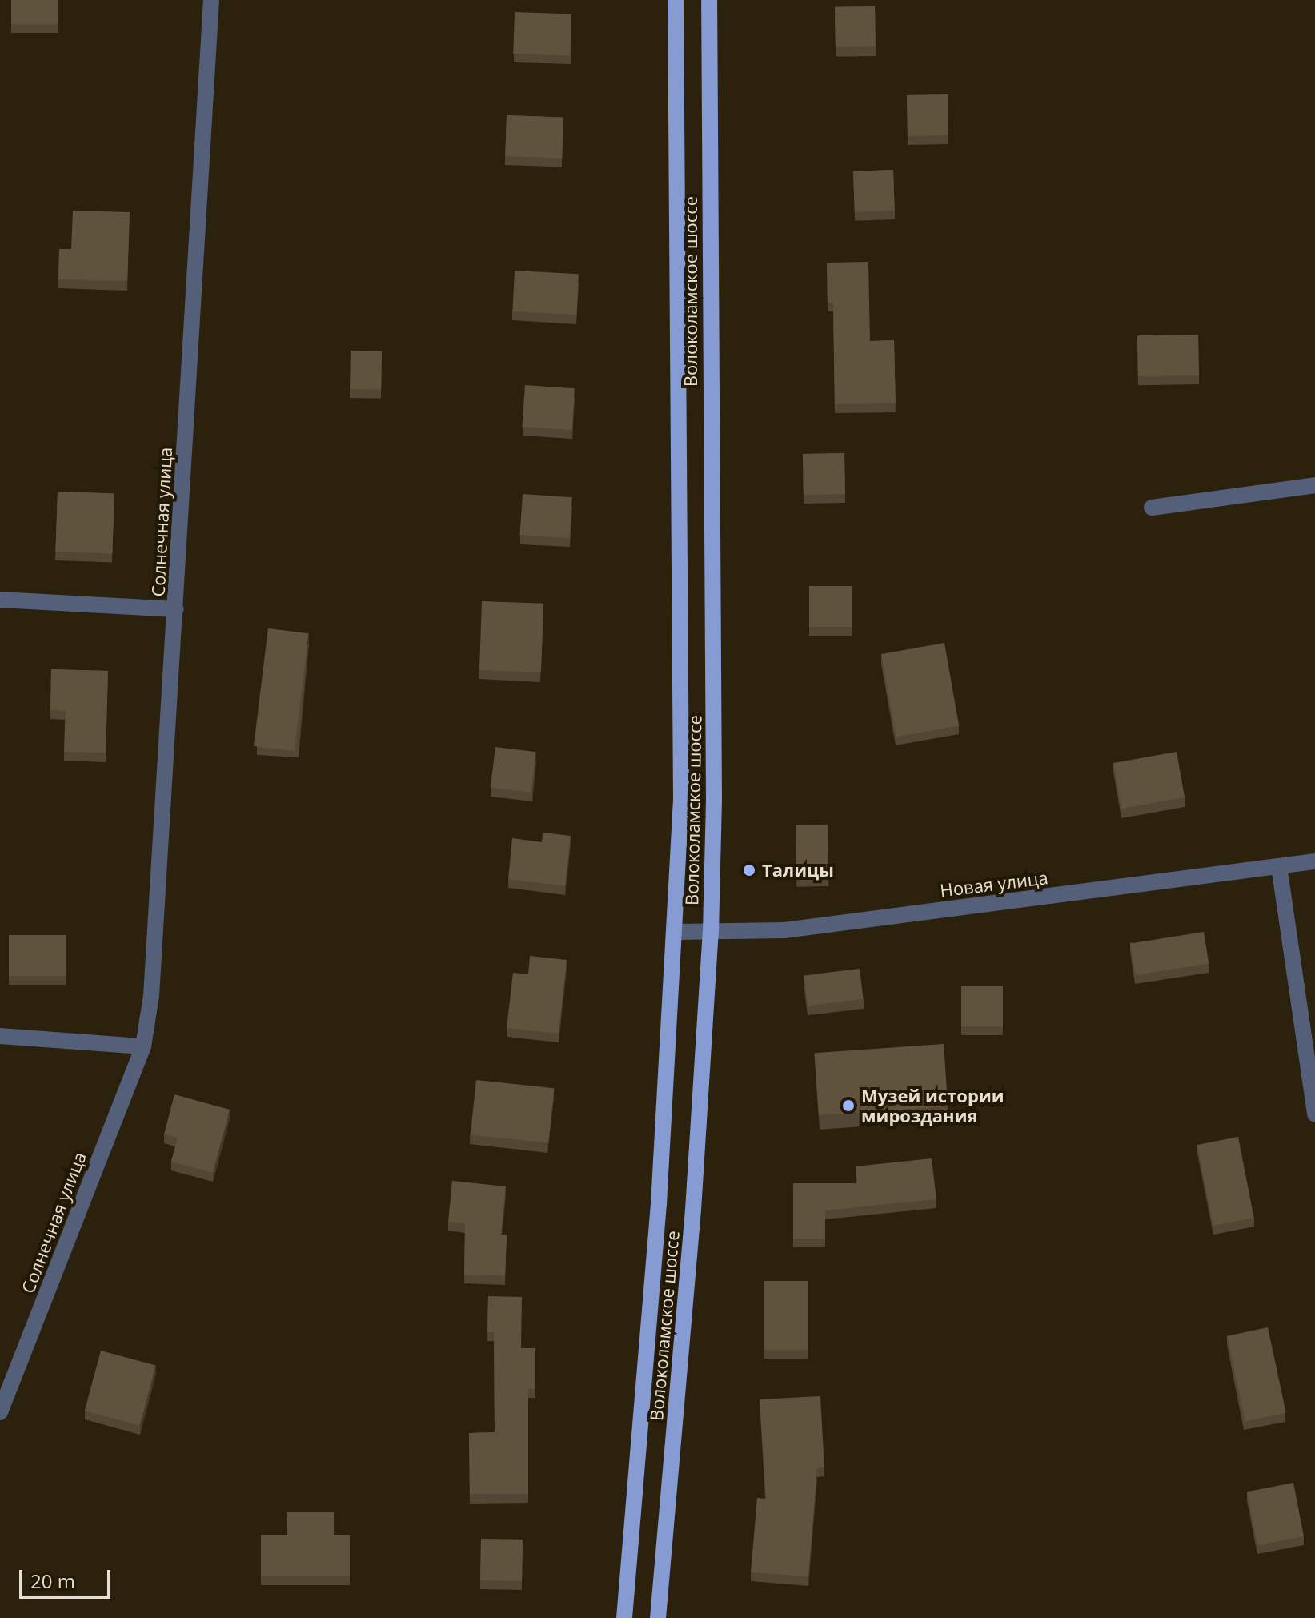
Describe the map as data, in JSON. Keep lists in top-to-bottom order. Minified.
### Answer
{"streets":{"main road":["Волоколамское шоссе"],"street":["Солнечная улица","Новая улица"]},"crossings":[["Волоколамское шоссе","Новая улица"]],"places":["Талицы","Музей истории мироздания"],"scale_bar":"20 m"}
